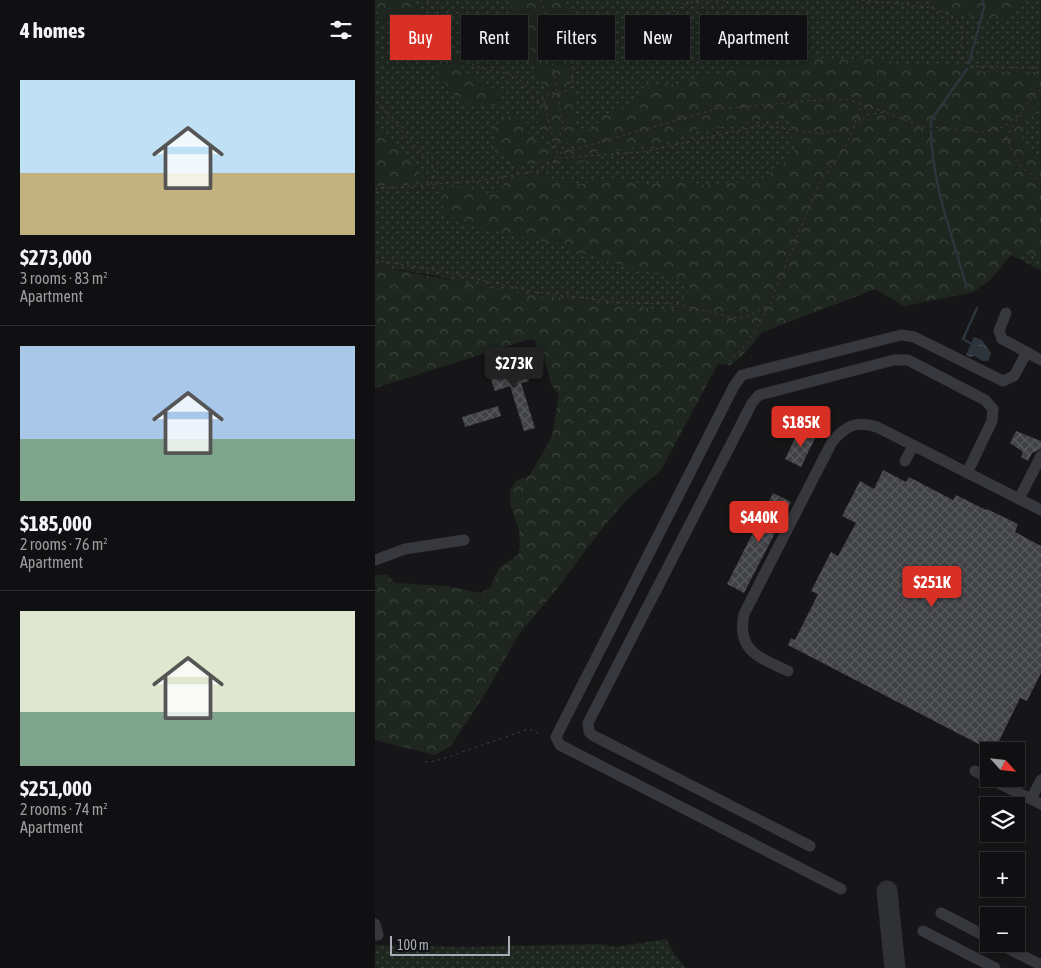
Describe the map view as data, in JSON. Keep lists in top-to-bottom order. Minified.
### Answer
{"scale_bar":"100 m","north":"bottom right","page":{"heading":"4 homes","chip":["Buy","Rent","Filters","New","Apartment"],"list":[{"name":"$273,000","note":"3 rooms · 83 m² · Apartment"},{"name":"$185,000","note":"2 rooms · 76 m² · Apartment"},{"name":"$251,000","note":"2 rooms · 74 m² · Apartment"}],"price":["$273K","$185K","$440K","$251K"],"map_buttons":["+","−"],"scale":"100 m"}}
